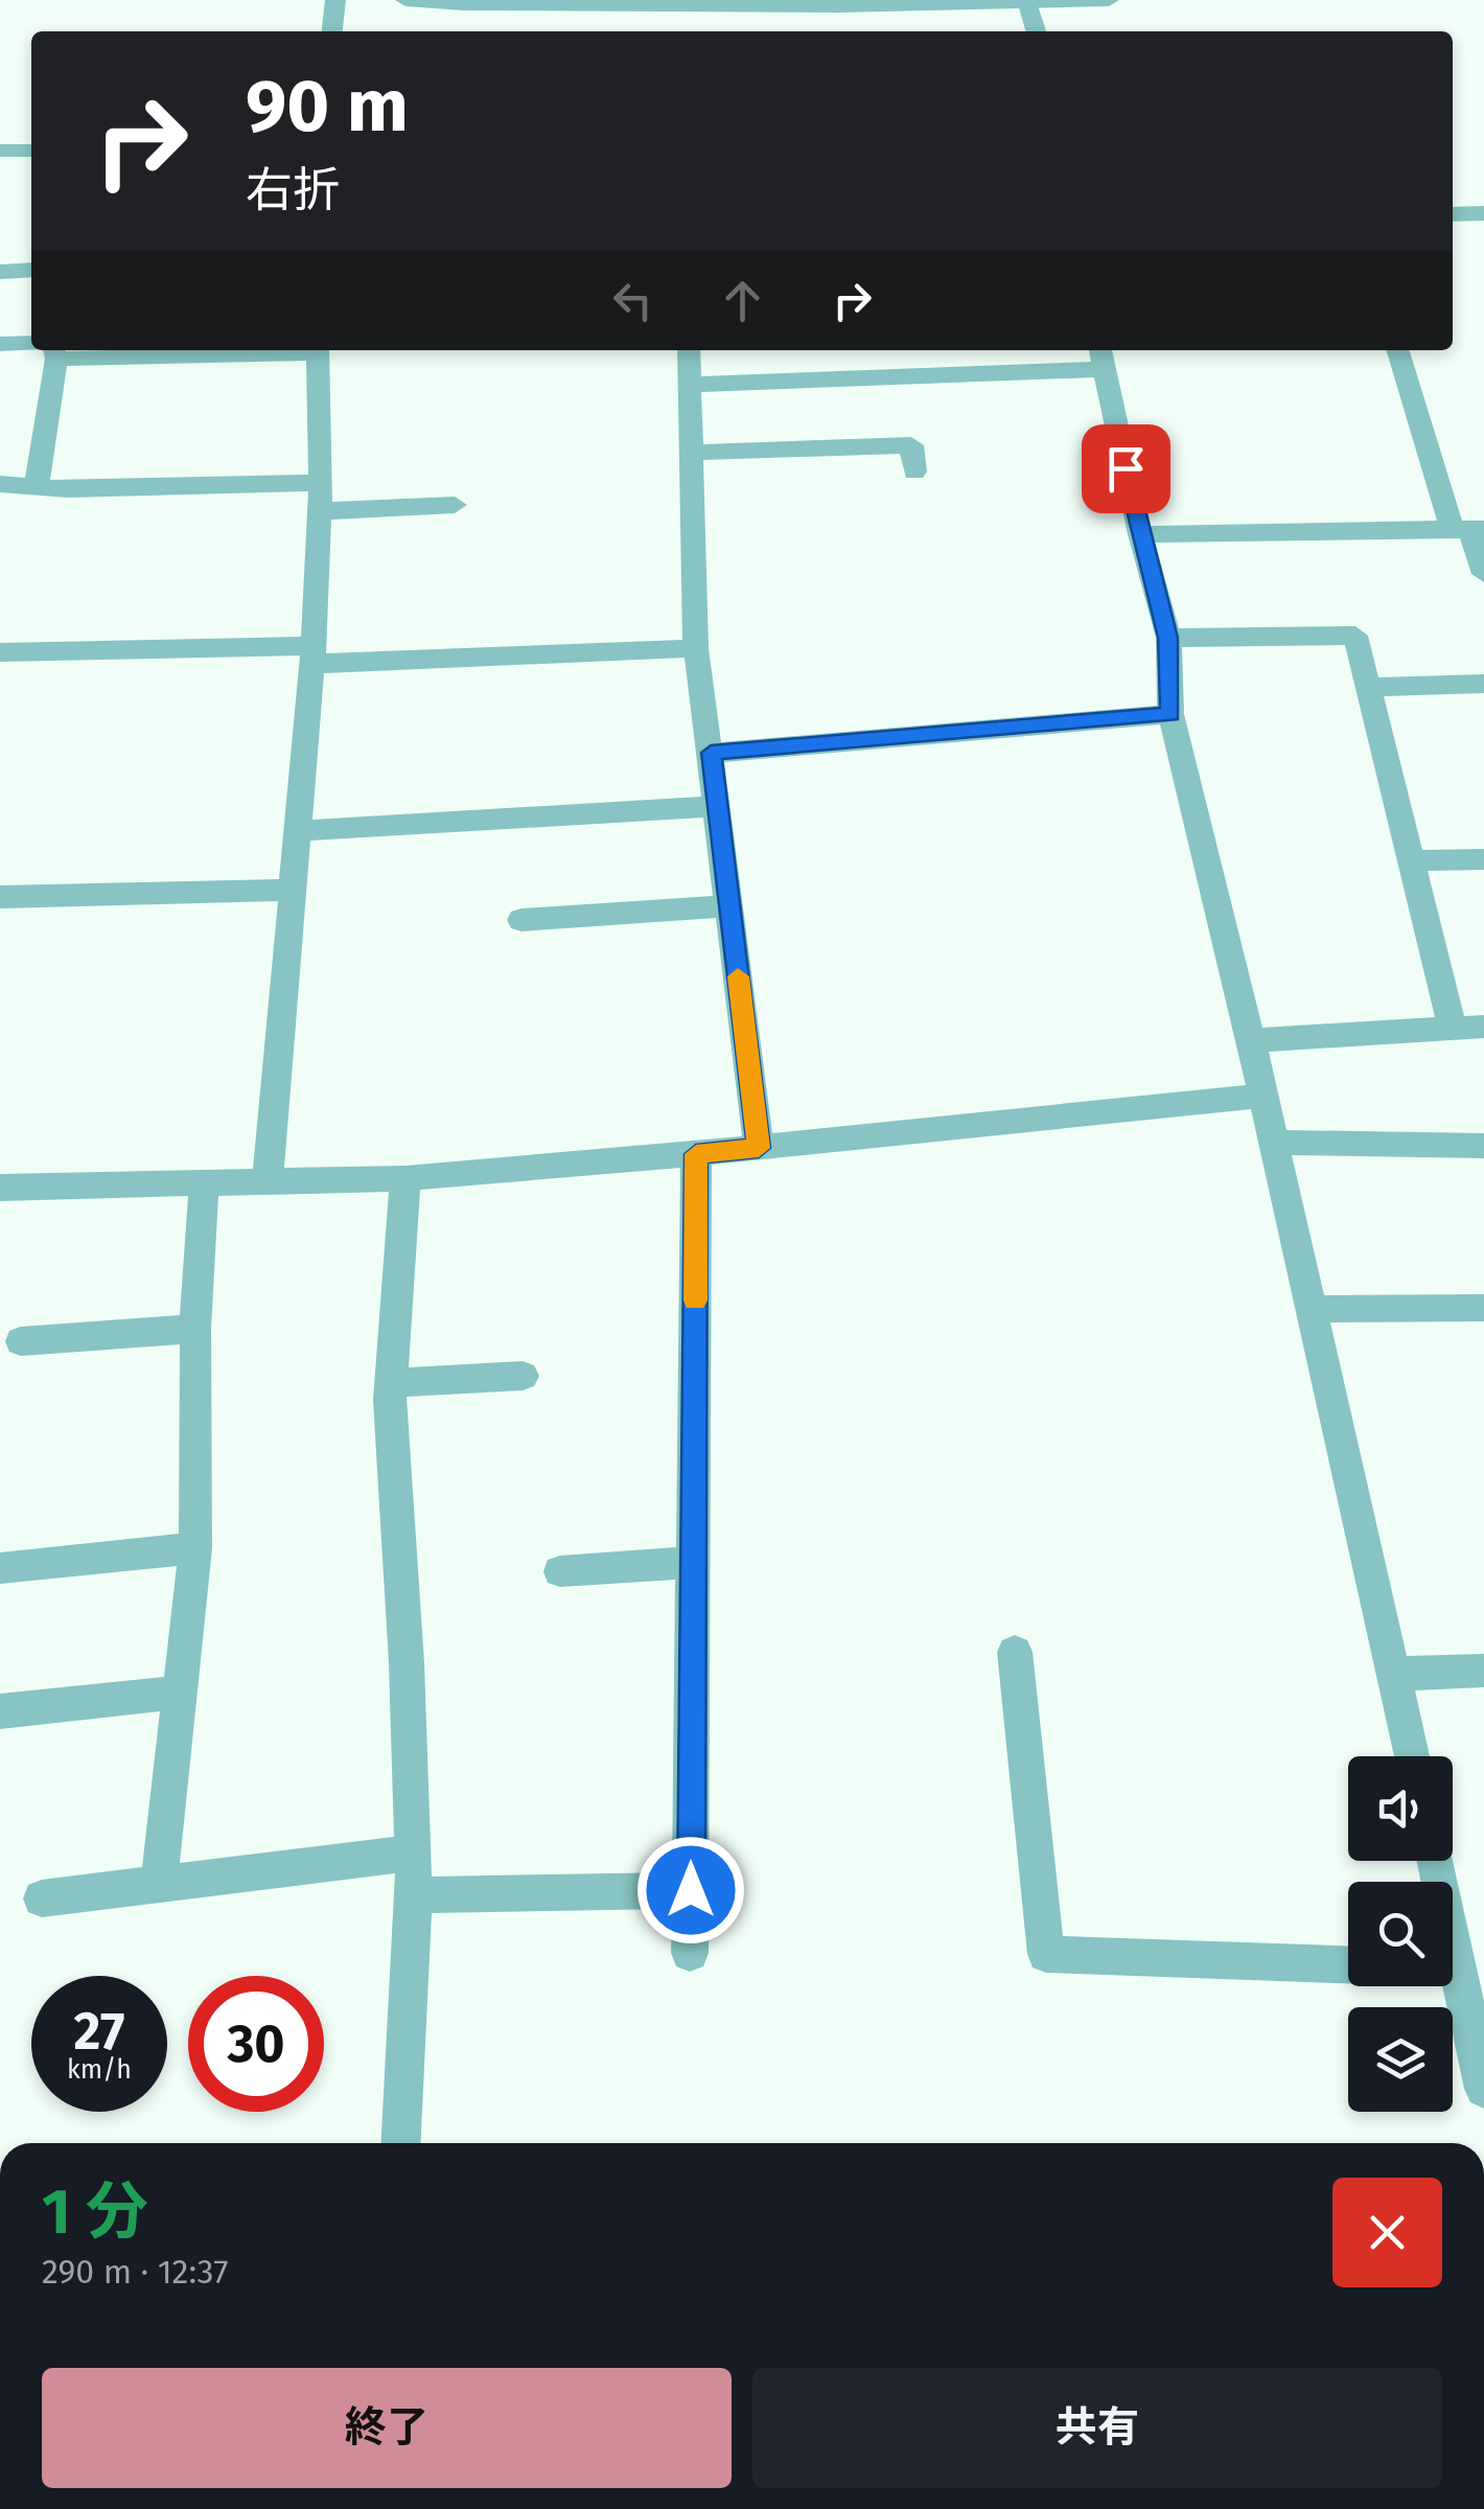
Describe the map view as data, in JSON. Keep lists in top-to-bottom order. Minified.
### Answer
{"page":{"turn":["90 m","右折"],"speed":"27 km/h","limit":"30","heading":["1 分","290 m · 12:37"],"buttons":["終了","共有"]}}
